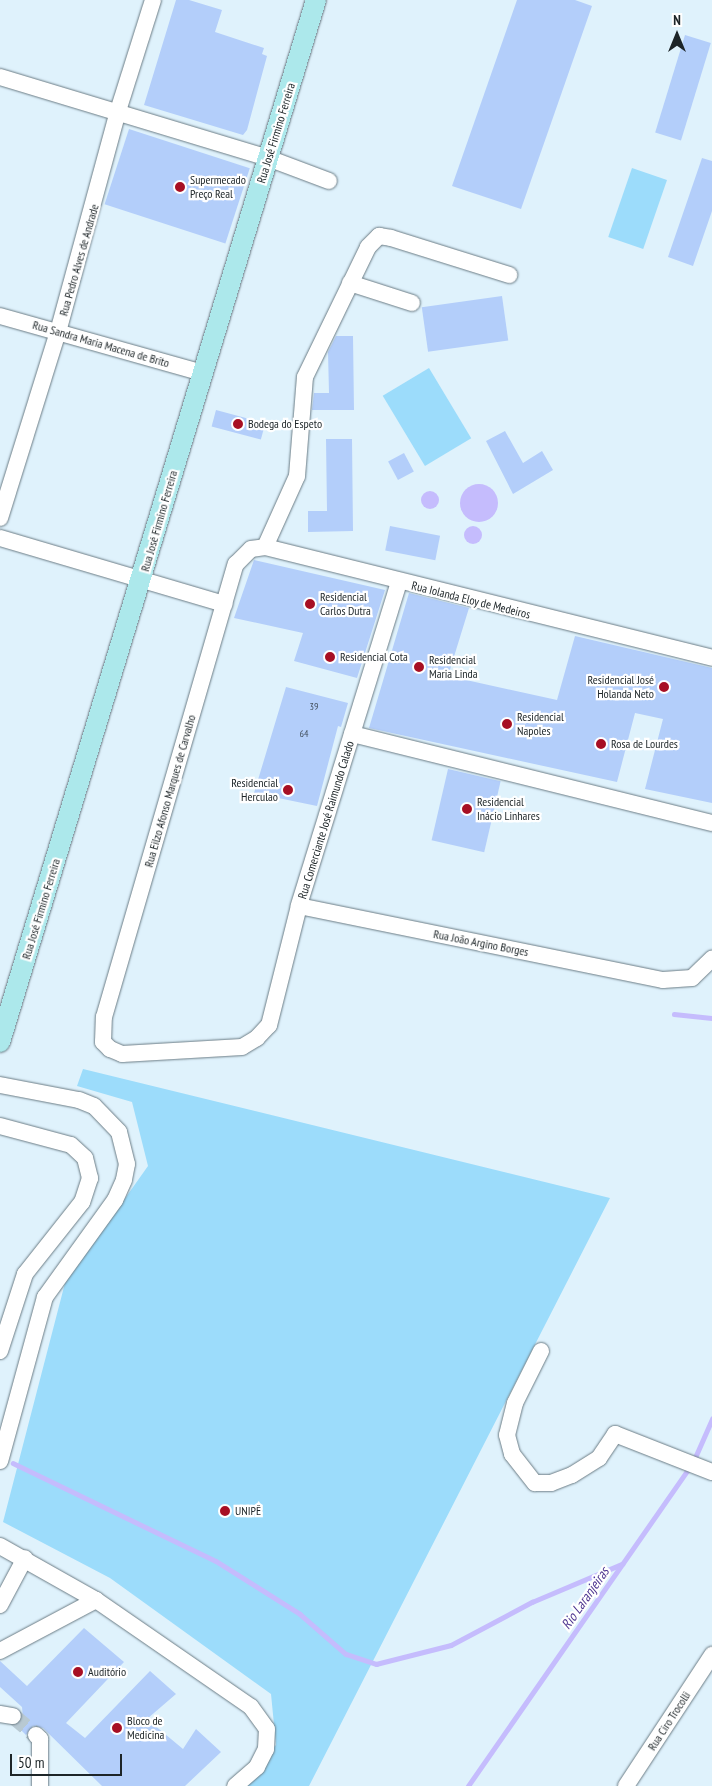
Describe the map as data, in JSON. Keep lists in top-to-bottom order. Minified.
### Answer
{"streets":{"main road":["Rua José Firmino Ferreira"],"street":["Rua Pedro Alves de Andrade","Rua Sandra Maria Macena de Brito","Rua Iolanda Eloy de Medeiros","Rua Eilzo Afonso Marques de Carvalho","Rua Comerciante José Raimundo Calado","Rua João Argino Borges","Rua Ciro Trocolli"]},"crossings":[["Rua José Firmino Ferreira","Rua Sandra Maria Macena de Brito"],["Rua Pedro Alves de Andrade","Rua Sandra Maria Macena de Brito"],["Rua Iolanda Eloy de Medeiros","Rua Eilzo Afonso Marques de Carvalho"],["Rua Iolanda Eloy de Medeiros","Rua Comerciante José Raimundo Calado"],["Rua Eilzo Afonso Marques de Carvalho","Rua Comerciante José Raimundo Calado"],["Rua Comerciante José Raimundo Calado","Rua João Argino Borges"]],"water":["Rio Laranjeiras"],"places":["Supermecado Preço Real","Bodega do Espeto","Residencial Carlos Dutra","Residencial Cota","Residencial Maria Linda","Residencial José Holanda Neto","Residencial Napoles","Rosa de Lourdes","Residencial Herculao","Residencial Inácio Linhares","UNIPÊ","Auditório","Bloco de Medicina"],"house_numbers":["39","64"],"scale_bar":"50 m","north":"top"}
